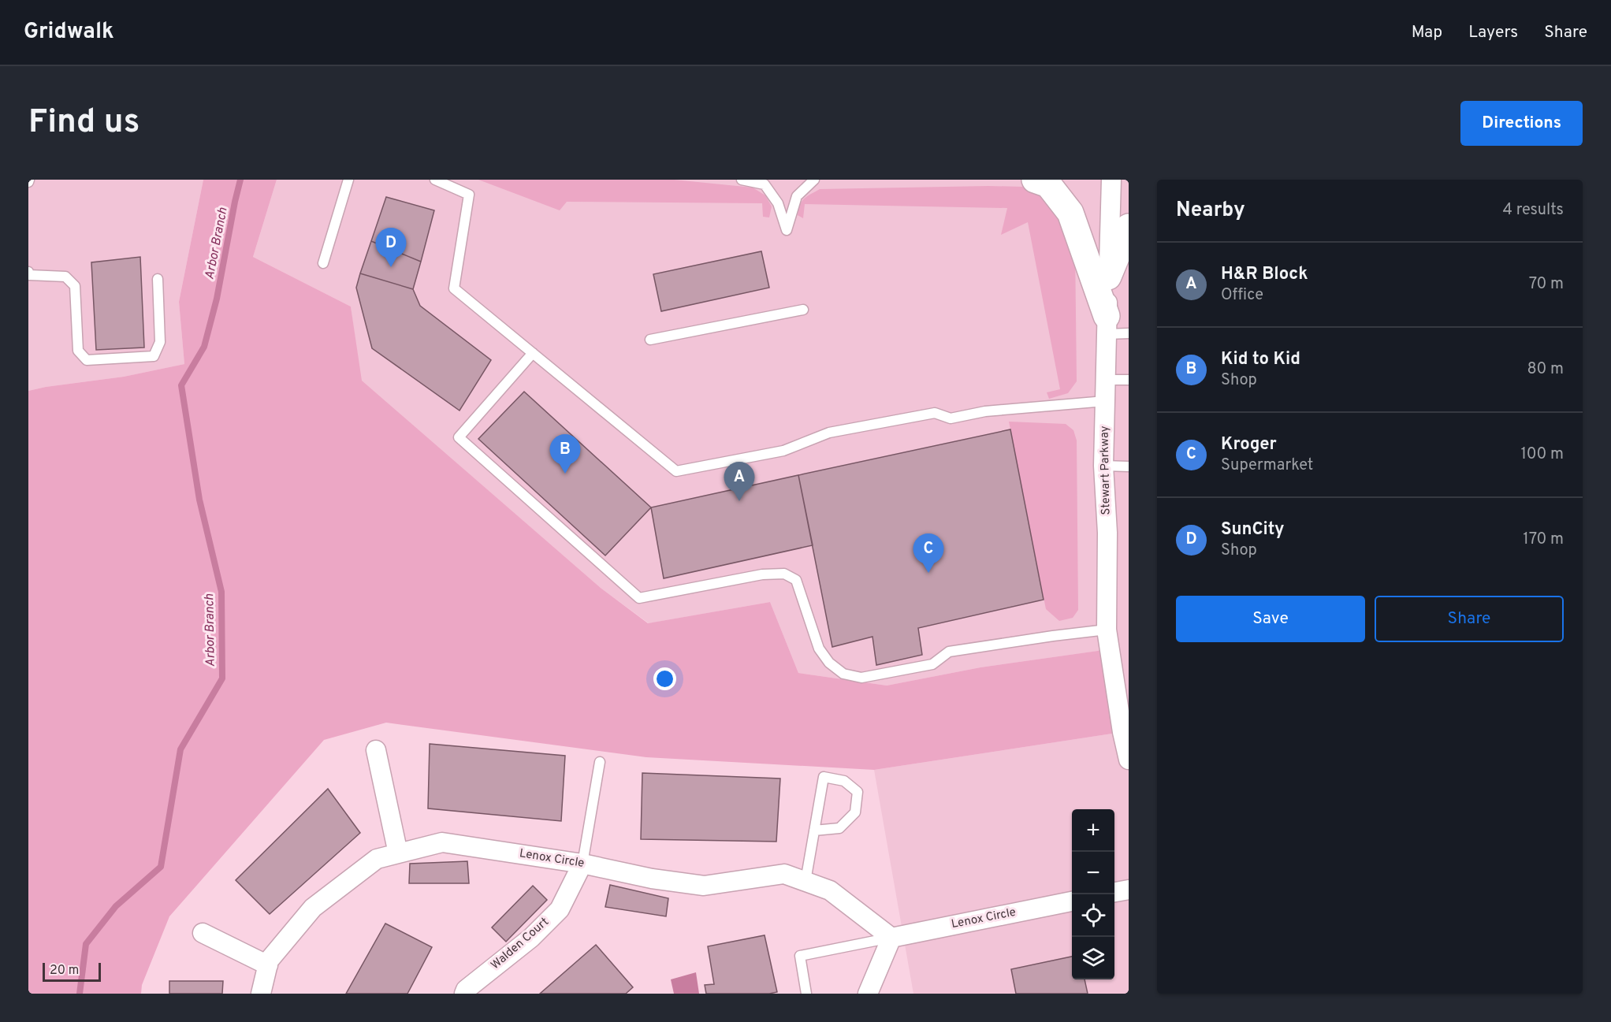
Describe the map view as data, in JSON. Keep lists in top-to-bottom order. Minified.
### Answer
{"streets":{"street":["Stewart Parkway","Lenox Circle","Walden Court"]},"crossings":[["Lenox Circle","Walden Court"]],"water":["Arbor Branch"],"scale_bar":"20 m","page":{"header":"Gridwalk","nav":["Map","Layers","Share"],"buttons":["Directions",["Save","Share"]],"title":"Find us","heading":["Nearby","4 results"],"pins":["D","B","A","C"],"list":[{"mark":"A","name":"H&R Block","note":"Office","value":"70 m"},{"mark":"B","name":"Kid to Kid","note":"Shop","value":"80 m"},{"mark":"C","name":"Kroger","note":"Supermarket","value":"100 m"},{"mark":"D","name":"SunCity","note":"Shop","value":"170 m"}],"map_buttons":["+","−"],"scale":"20 m"}}
